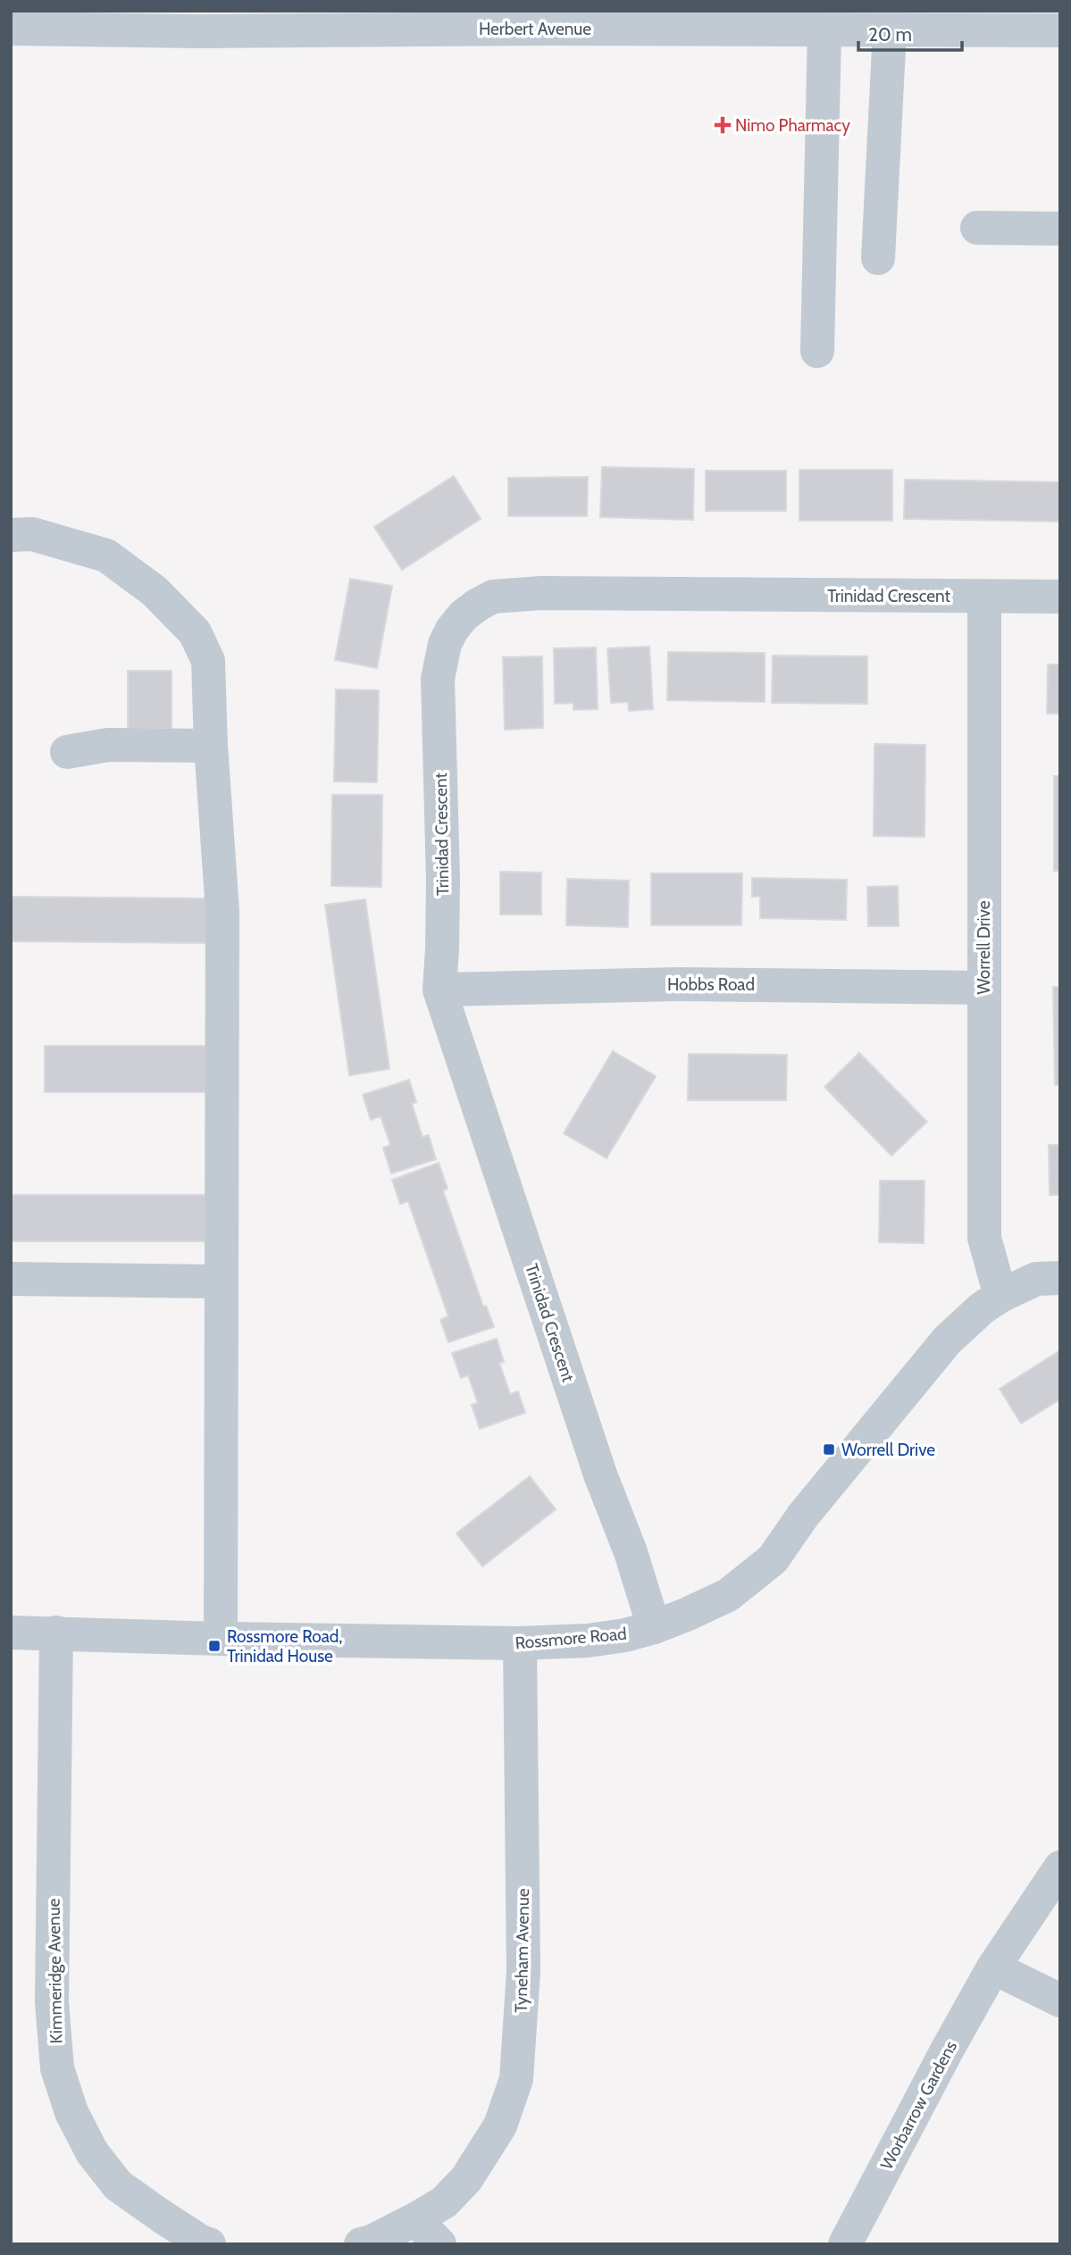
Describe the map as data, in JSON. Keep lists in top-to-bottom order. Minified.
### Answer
{"streets":{"street":["Herbert Avenue","Trinidad Crescent","Worrell Drive","Hobbs Road","Rossmore Road","Tyneham Avenue","Kimmeridge Avenue","Worbarrow Gardens"]},"crossings":[["Trinidad Crescent","Worrell Drive"],["Trinidad Crescent","Hobbs Road"],["Trinidad Crescent","Rossmore Road"],["Worrell Drive","Hobbs Road"],["Worrell Drive","Rossmore Road"],["Rossmore Road","Tyneham Avenue"],["Rossmore Road","Kimmeridge Avenue"]],"places":{"health":["Nimo Pharmacy"],"transit":["Worrell Drive","Rossmore Road, Trinidad House"]},"scale_bar":"20 m"}
